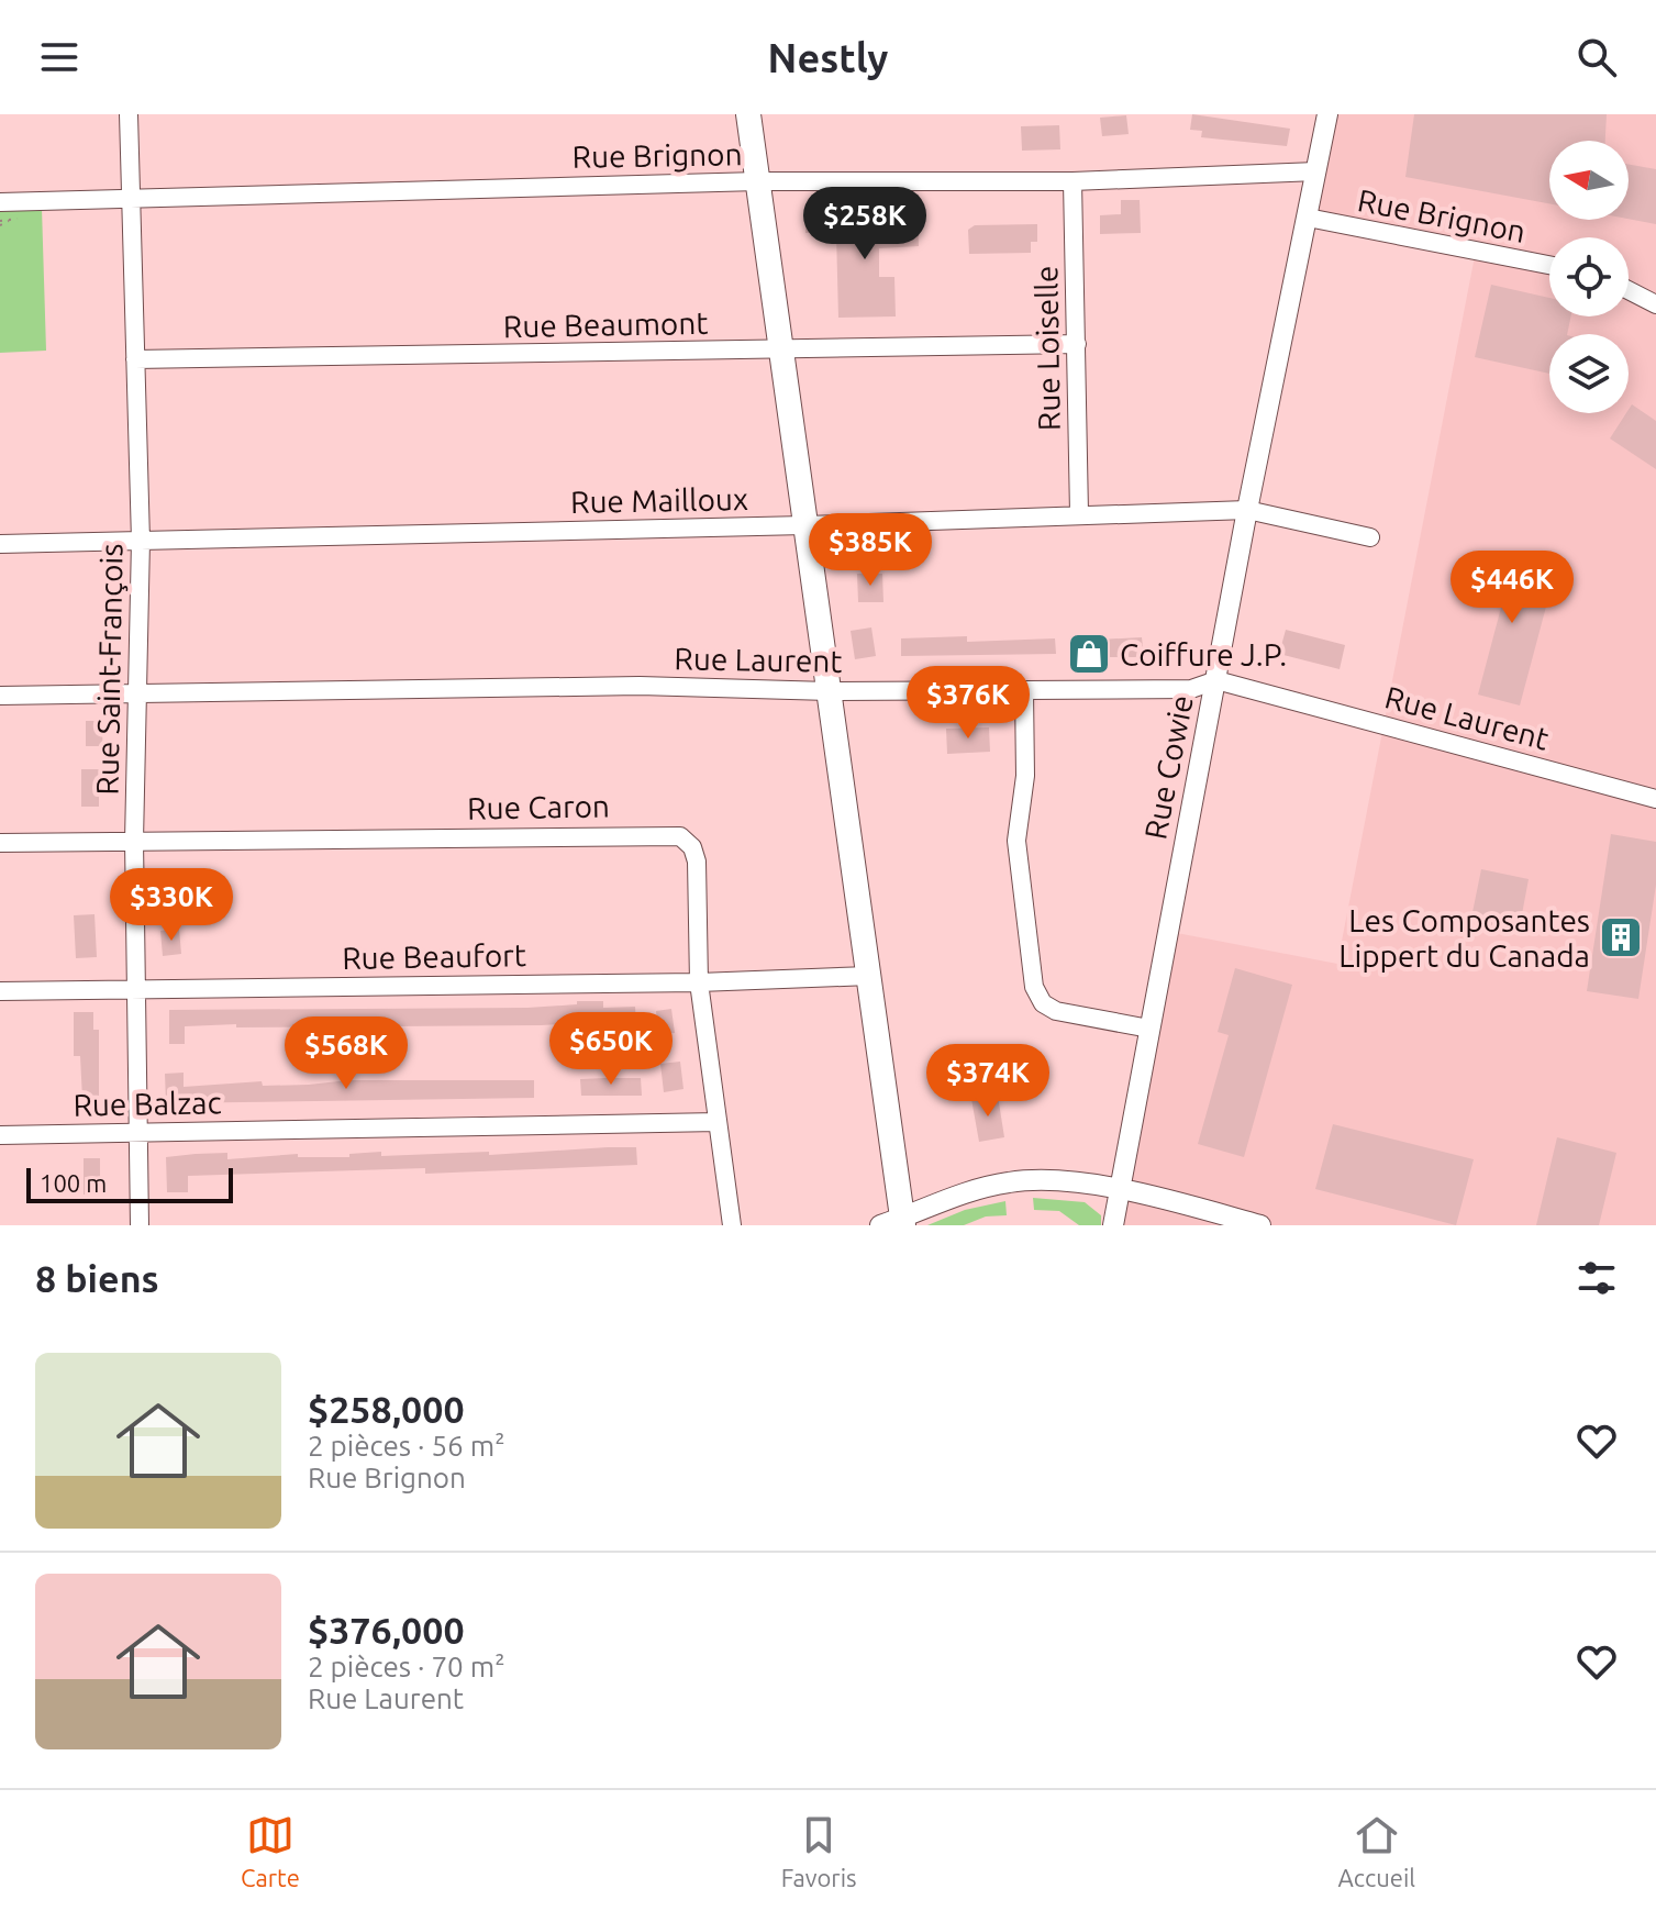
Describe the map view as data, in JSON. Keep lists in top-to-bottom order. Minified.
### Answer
{"streets":{"street":["Rue Brignon","Rue Beaumont","Rue Loiselle","Rue Mailloux","Rue Laurent","Rue Saint-François","Rue Cowie","Rue Caron","Rue Beaufort","Rue Balzac"]},"crossings":[["Rue Brignon","Rue Loiselle"],["Rue Brignon","Rue Saint-François"],["Rue Brignon","Rue Cowie"],["Rue Beaumont","Rue Loiselle"],["Rue Beaumont","Rue Saint-François"],["Rue Loiselle","Rue Mailloux"],["Rue Mailloux","Rue Saint-François"],["Rue Mailloux","Rue Cowie"],["Rue Laurent","Rue Saint-François"],["Rue Laurent","Rue Cowie"],["Rue Saint-François","Rue Caron"],["Rue Saint-François","Rue Beaufort"],["Rue Saint-François","Rue Balzac"],["Rue Caron","Rue Beaufort"],["Rue Caron","Rue Balzac"]],"places":{"shop":["Coiffure J.P."],"building":["Les Composantes Lippert du Canada"]},"scale_bar":"100 m","north":"left","page":{"header":"Nestly","price":["$258K","$385K","$446K","$376K","$330K","$650K","$568K","$374K"],"scale":"100 m","heading":"8 biens","list":[{"name":"$258,000","note":"2 pièces · 56 m² · Rue Brignon"},{"name":"$376,000","note":"2 pièces · 70 m² · Rue Laurent"}],"tabs":["Carte","Favoris","Accueil"]}}
